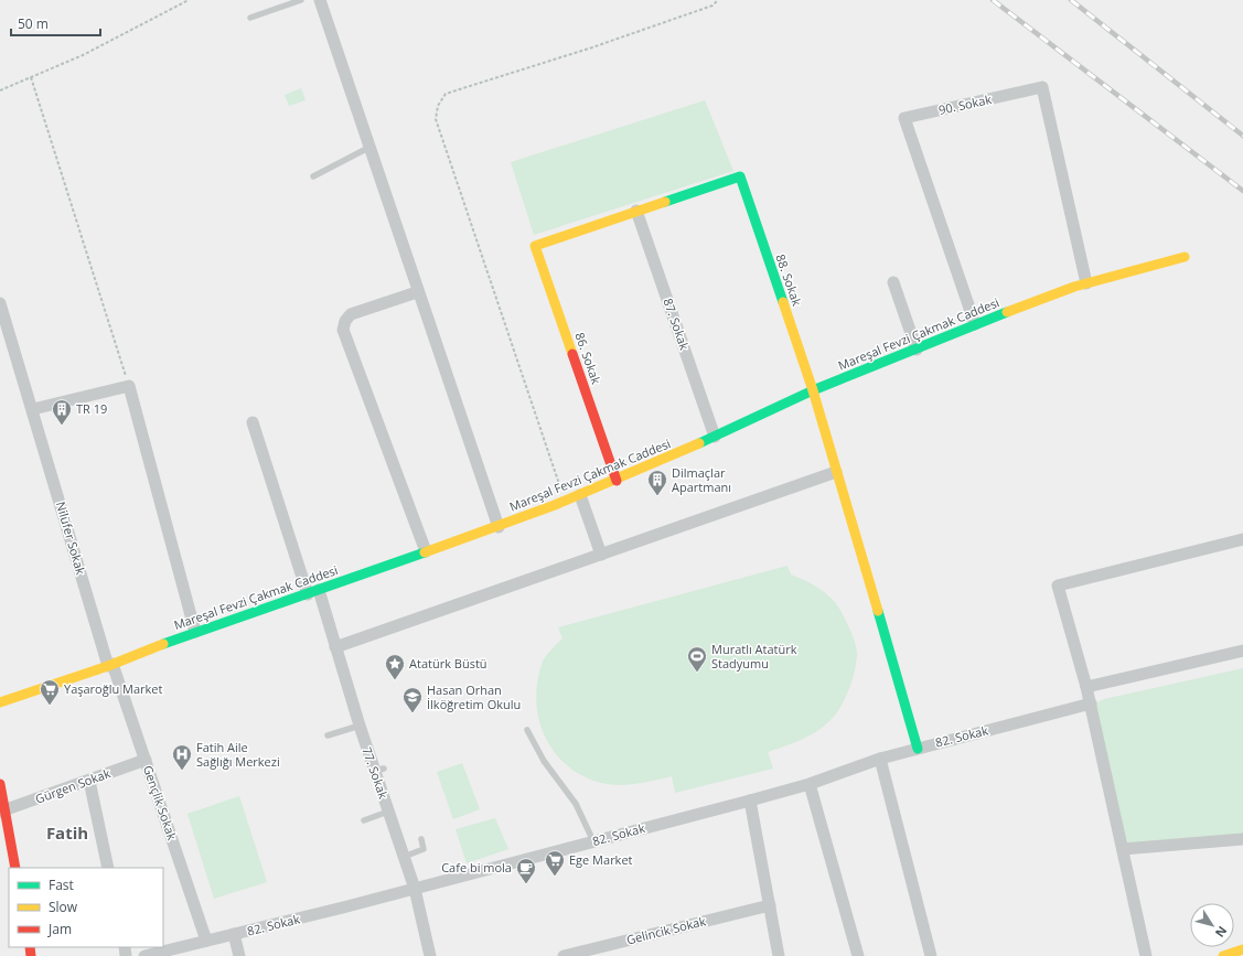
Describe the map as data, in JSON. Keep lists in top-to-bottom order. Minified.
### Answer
{"streets":{"street":["90. Sokak","88. Sokak","87. Sokak","Mareşal Fevzi Çakmak Caddesi","86. Sokak","Nilüfer Sokak","82. Sokak","77. Sokak","Gürgen Sokak","Gençlik Sokak","Gelincik Sokak"]},"crossings":[["90. Sokak","Mareşal Fevzi Çakmak Caddesi"],["88. Sokak","87. Sokak"],["88. Sokak","Mareşal Fevzi Çakmak Caddesi"],["88. Sokak","86. Sokak"],["88. Sokak","82. Sokak"],["87. Sokak","Mareşal Fevzi Çakmak Caddesi"],["87. Sokak","86. Sokak"],["Mareşal Fevzi Çakmak Caddesi","86. Sokak"],["Mareşal Fevzi Çakmak Caddesi","Nilüfer Sokak"],["Mareşal Fevzi Çakmak Caddesi","77. Sokak"],["Mareşal Fevzi Çakmak Caddesi","Gençlik Sokak"],["Nilüfer Sokak","Gençlik Sokak"],["82. Sokak","77. Sokak"],["82. Sokak","Gençlik Sokak"],["Gürgen Sokak","Gençlik Sokak"]],"districts":["Fatih"],"places":{"building":["TR 19","Dilmaçlar Apartmanı"],"sports":["Muratlı Atatürk Stadyumu"],"place":["Atatürk Büstü"],"supermarket":["Yaşaroğlu Market","Ege Market"],"school or university":["Hasan Orhan İlköğretim Okulu"],"hospital":["Fatih Aile Sağlığı Merkezi"],"cafe":["Cafe bi mola"]},"legend":["Fast","Slow","Jam"],"scale_bar":"50 m","north":"bottom right"}
